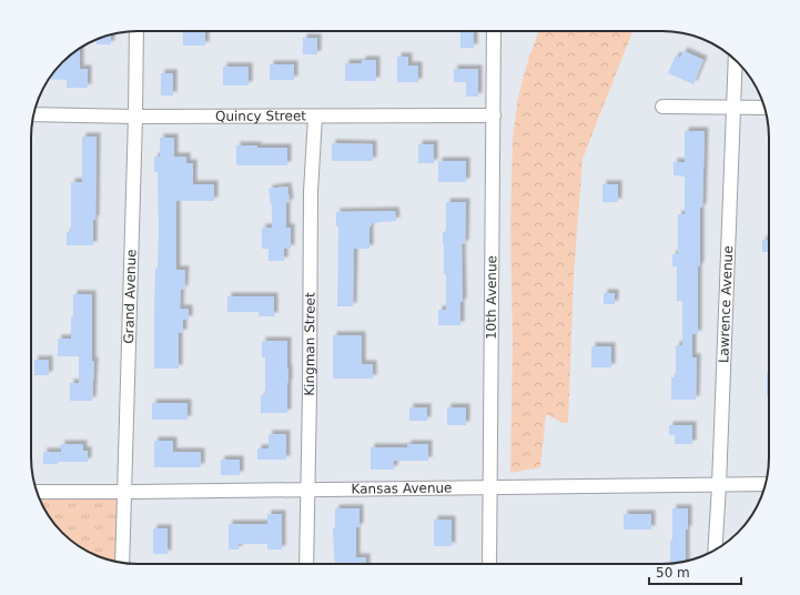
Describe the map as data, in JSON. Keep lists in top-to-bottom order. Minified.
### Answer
{"streets":{"street":["Quincy Street","Grand Avenue","10th Avenue","Lawrence Avenue","Kingman Street","Kansas Avenue"]},"crossings":[["Quincy Street","Grand Avenue"],["Quincy Street","10th Avenue"],["Quincy Street","Kingman Street"],["Grand Avenue","Kansas Avenue"],["10th Avenue","Kansas Avenue"],["Lawrence Avenue","Kansas Avenue"],["Kingman Street","Kansas Avenue"]],"scale_bar":"50 m"}
